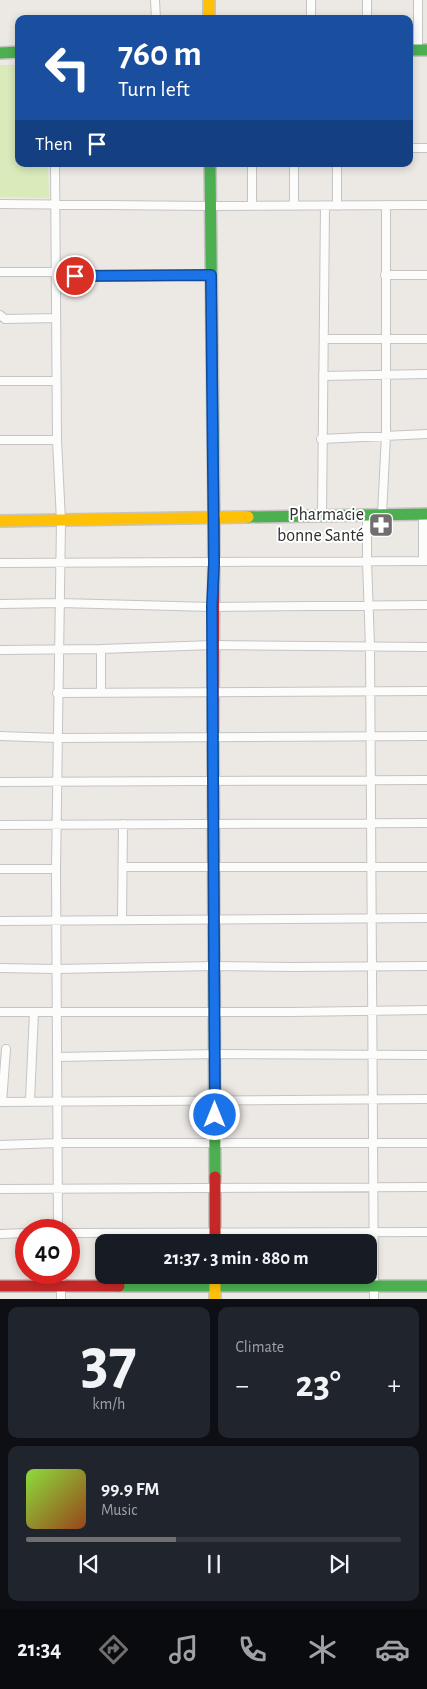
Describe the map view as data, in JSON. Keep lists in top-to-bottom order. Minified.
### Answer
{"places":{"pharmacy":["Pharmacie bonne Santé"]},"page":{"turn":["760 m","Turn left"],"then":"Then","limit":"40","trip":"21:37 · 3 min · 880 m","tile":[["37","km/h"],"Climate"],"heat":["−","23°","+"],"song":["99.9 FM","Music"],"tabs":"21:34"}}
